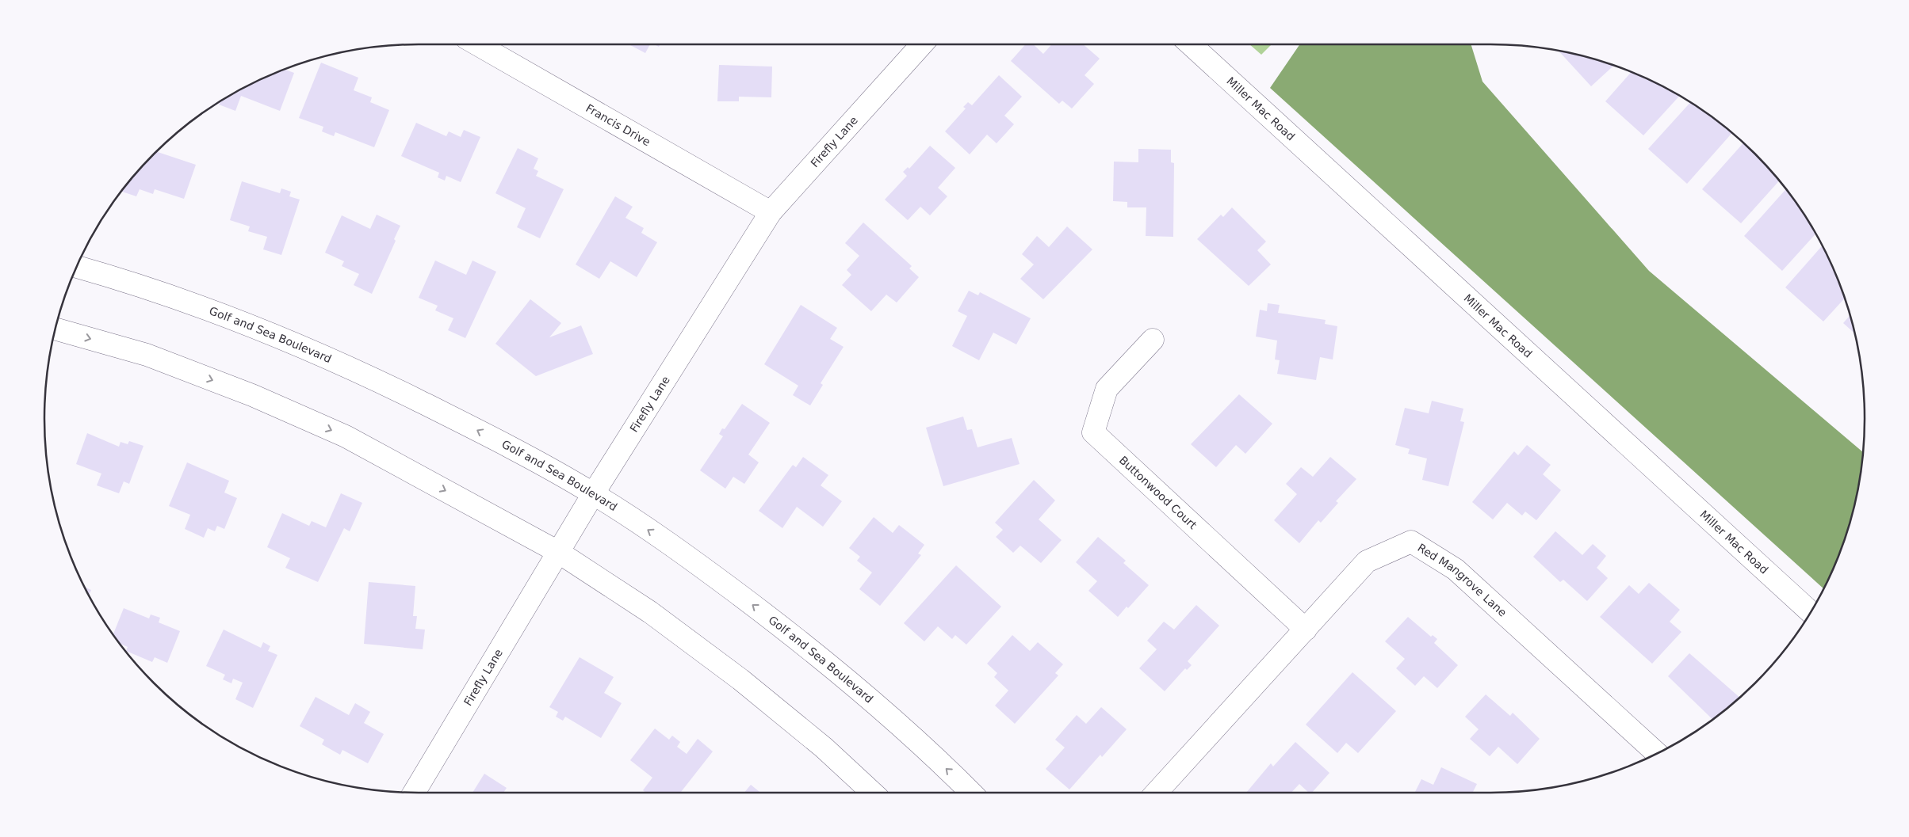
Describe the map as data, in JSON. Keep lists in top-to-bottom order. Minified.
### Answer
{"streets":{"street":["Miller Mac Road","Francis Drive","Firefly Lane","Golf and Sea Boulevard","Buttonwood Court","Red Mangrove Lane"]},"crossings":[["Francis Drive","Firefly Lane"],["Firefly Lane","Golf and Sea Boulevard"],["Buttonwood Court","Red Mangrove Lane"]]}
